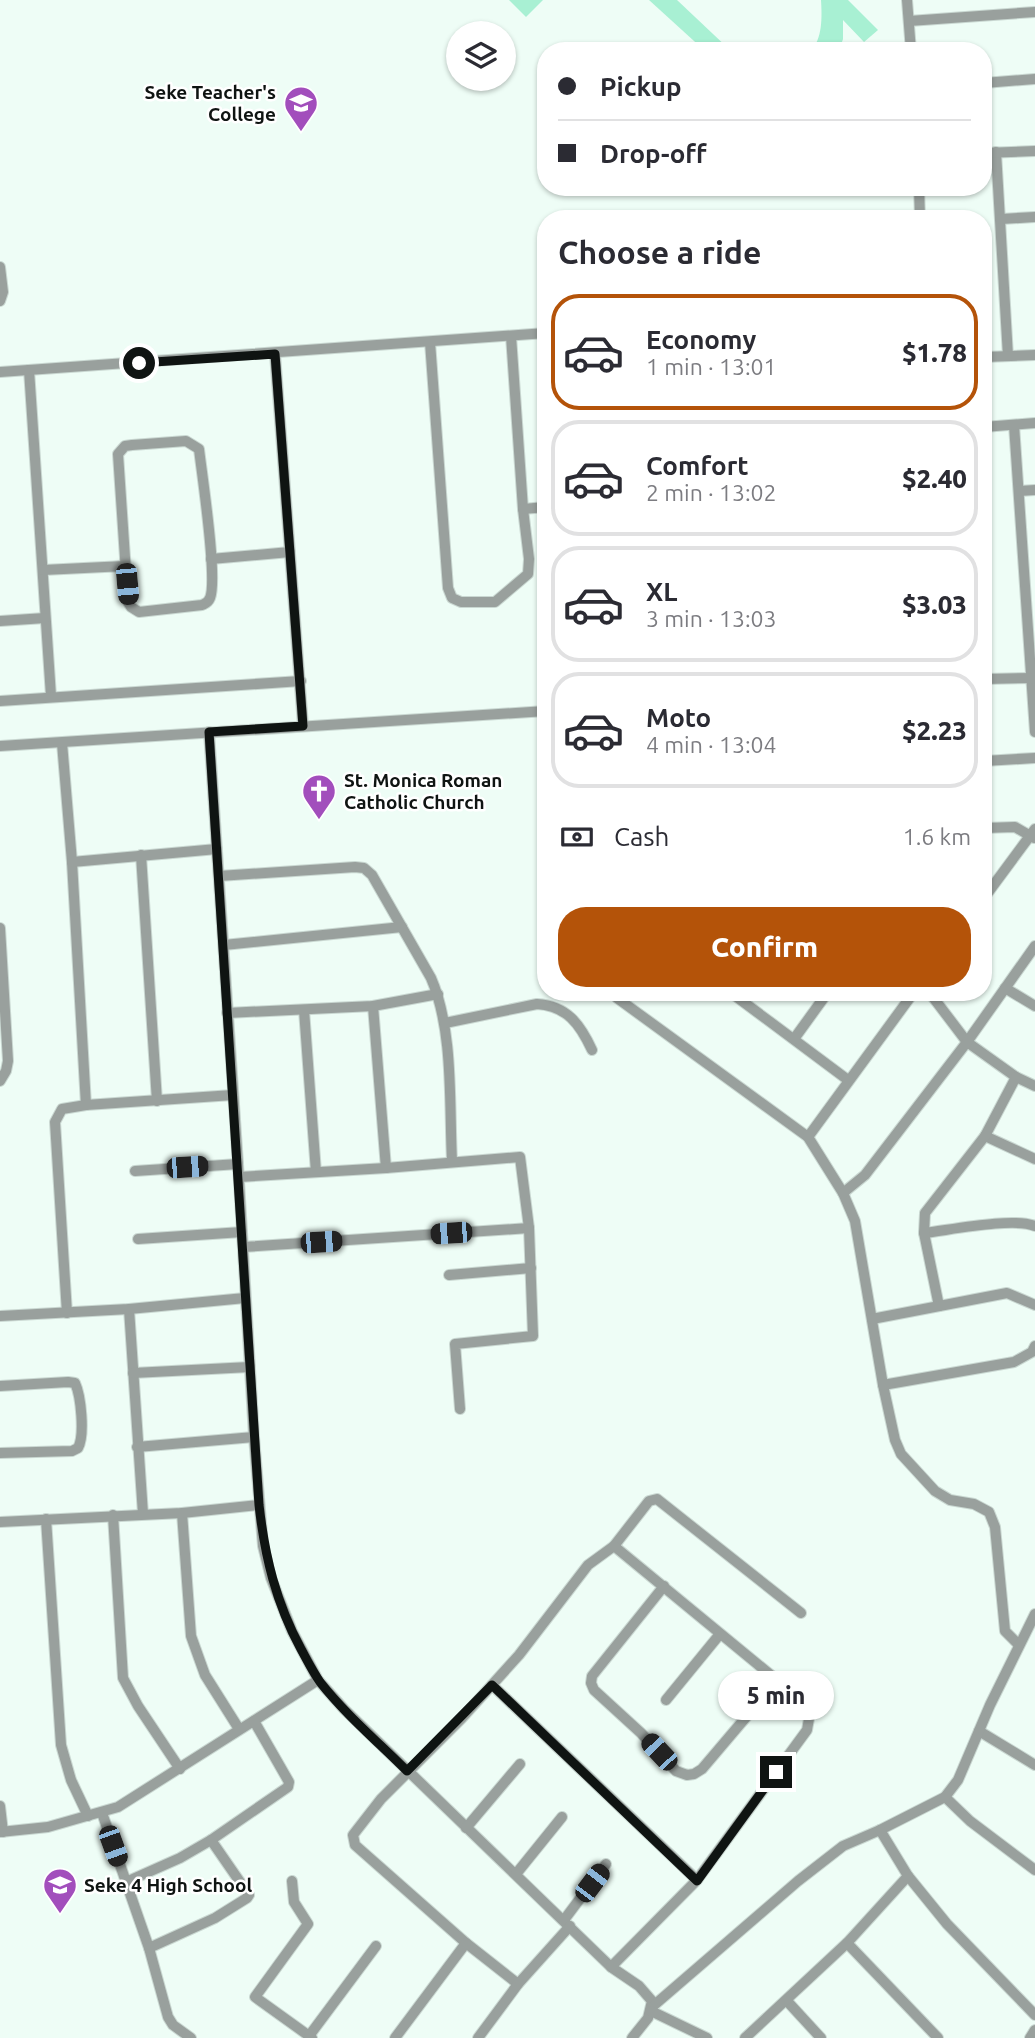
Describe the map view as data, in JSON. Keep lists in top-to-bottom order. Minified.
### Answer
{"places":{"school or university":["Seke Teacher's College","Seke 4 High School"],"church":["St. Monica Roman Catholic Church"]},"page":{"banner":["Pickup","Drop-off"],"heading":"Choose a ride","list":[{"name":"Economy","note":"1 min · 13:01","value":"$1.78"},{"name":"Comfort","note":"2 min · 13:02","value":"$2.40"},{"name":"XL","note":"3 min · 13:03","value":"$3.03"},{"name":"Moto","note":"4 min · 13:04","value":"$2.23"}],"pay":["Cash","1.6 km"],"buttons":"Confirm","bubble":"5 min"}}
